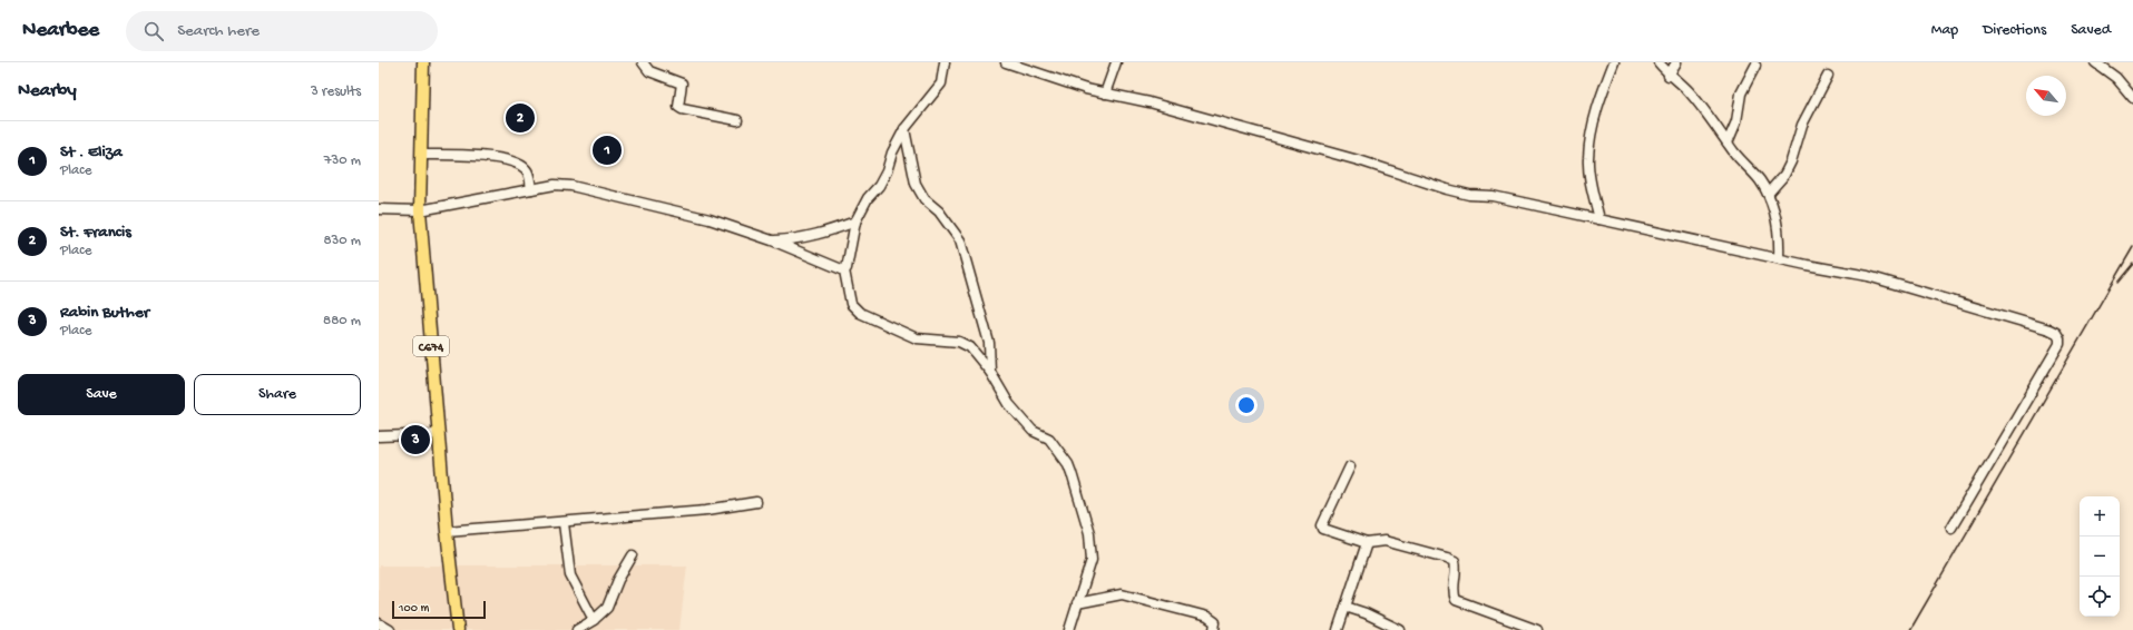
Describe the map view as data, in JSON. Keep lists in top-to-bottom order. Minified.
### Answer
{"streets":{"main road":["C674"]},"scale_bar":"100 m","north":"top left","page":{"header":"Nearbee","search":"Search here","nav":["Map","Directions","Saved"],"heading":["Nearby","3 results"],"pins":["2","1","3"],"list":[{"mark":"1","name":"St . Eliza","note":"Place","value":"730 m"},{"mark":"2","name":"St. Francis","note":"Place","value":"830 m"},{"mark":"3","name":"Rabin Buther","note":"Place","value":"880 m"}],"buttons":["Save","Share"],"map_buttons":["+","−"],"scale":"100 m"}}
